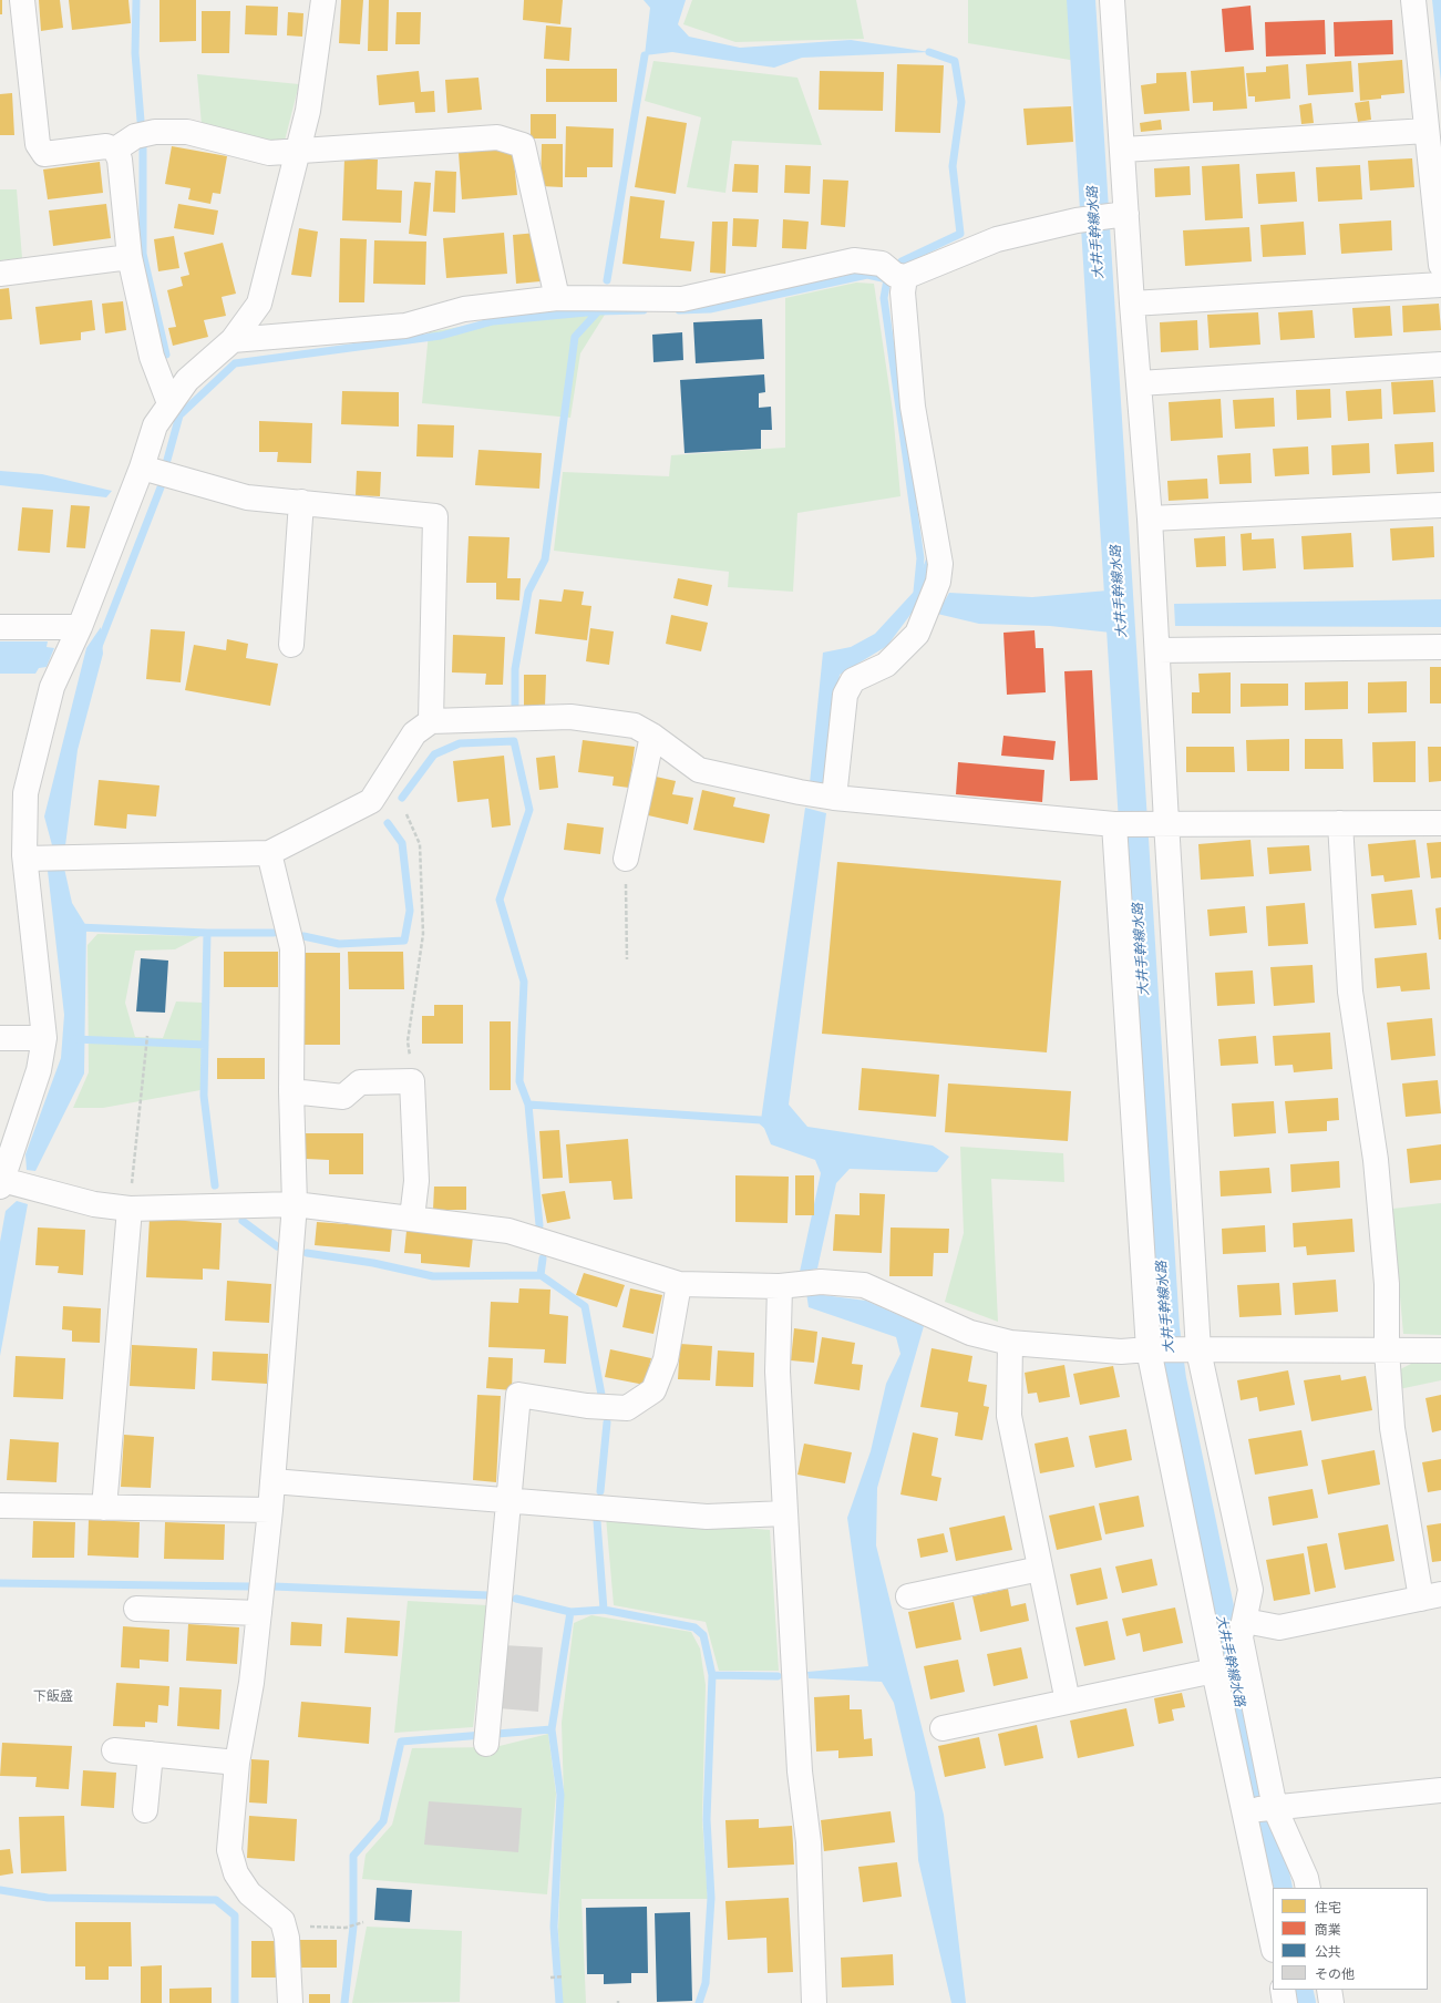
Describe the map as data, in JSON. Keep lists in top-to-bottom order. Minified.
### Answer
{"districts":["下飯盛"],"water":["大井手幹線水路"],"legend":["住宅","商業","公共","その他"]}
